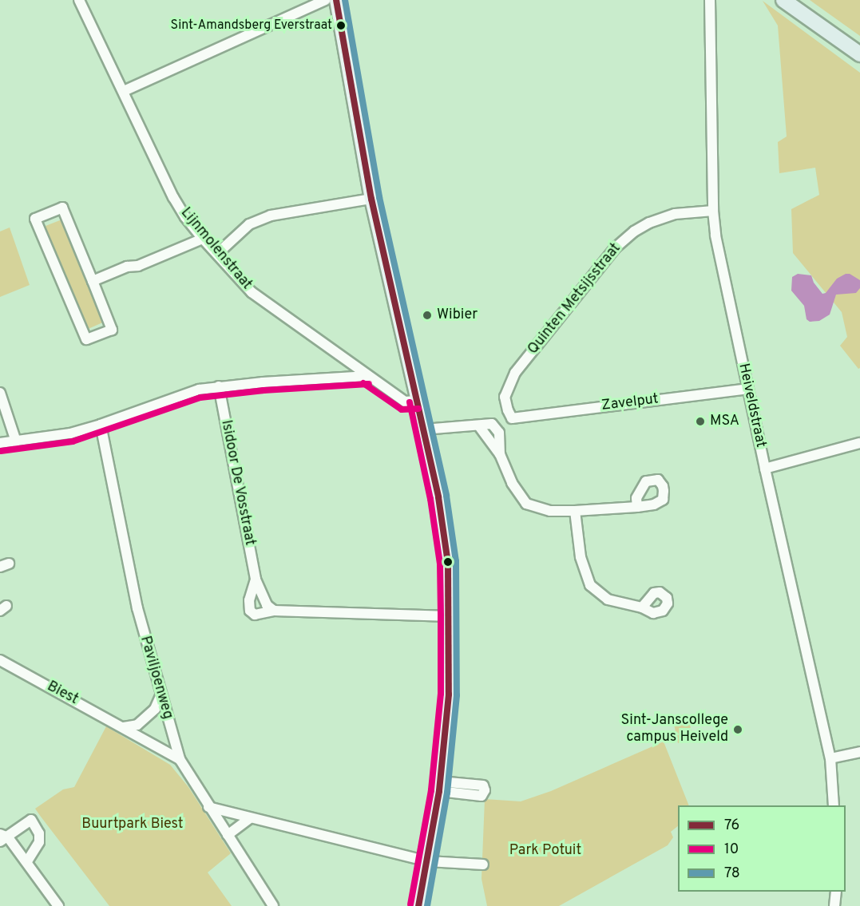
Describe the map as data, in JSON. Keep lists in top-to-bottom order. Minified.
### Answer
{"streets":{"street":["Lijnmolenstraat","Quinten Metsijsstraat","Zavelput","Heiveldstraat","Isidoor De Vosstraat","Paviljoenweg","Biest"]},"crossings":[["Quinten Metsijsstraat","Zavelput"],["Quinten Metsijsstraat","Heiveldstraat"],["Zavelput","Heiveldstraat"],["Paviljoenweg","Biest"]],"parks":["Buurtpark Biest","Park Potuit"],"places":["Sint-Amandsberg Everstraat","Wibier","MSA","Sint-Janscollege campus Heiveld"],"lines":["transit line 76","transit line 78","transit line 10"],"legend":["76","10","78"]}
